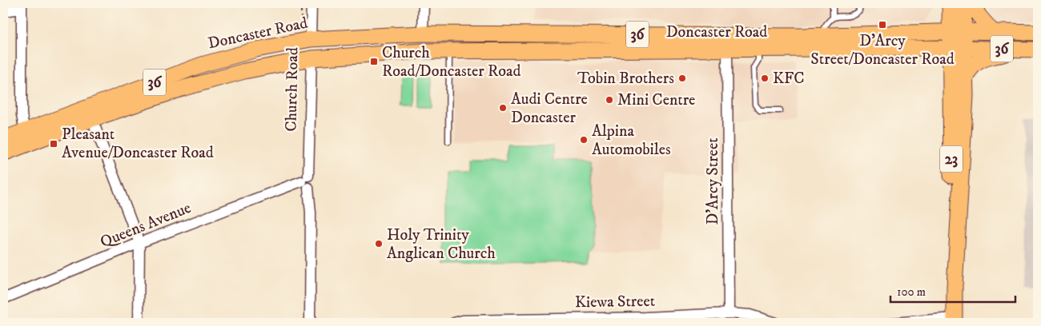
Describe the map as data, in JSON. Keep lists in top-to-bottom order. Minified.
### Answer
{"streets":{"main road":["Doncaster Road","36","Church Road","23"],"street":["D'Arcy Street","Queens Avenue","Kiewa Street"]},"crossings":[["Doncaster Road","Church Road"],["Doncaster Road","23"],["Doncaster Road","D'Arcy Street"],["Church Road","Queens Avenue"],["D'Arcy Street","Kiewa Street"]],"places":{"transit":["D'Arcy Street/Doncaster Road","Church Road/Doncaster Road","Pleasant Avenue/Doncaster Road"],"other":["Tobin Brothers","KFC","Mini Centre","Audi Centre Doncaster","Alpina Automobiles","Holy Trinity Anglican Church"]},"scale_bar":"100 m"}
